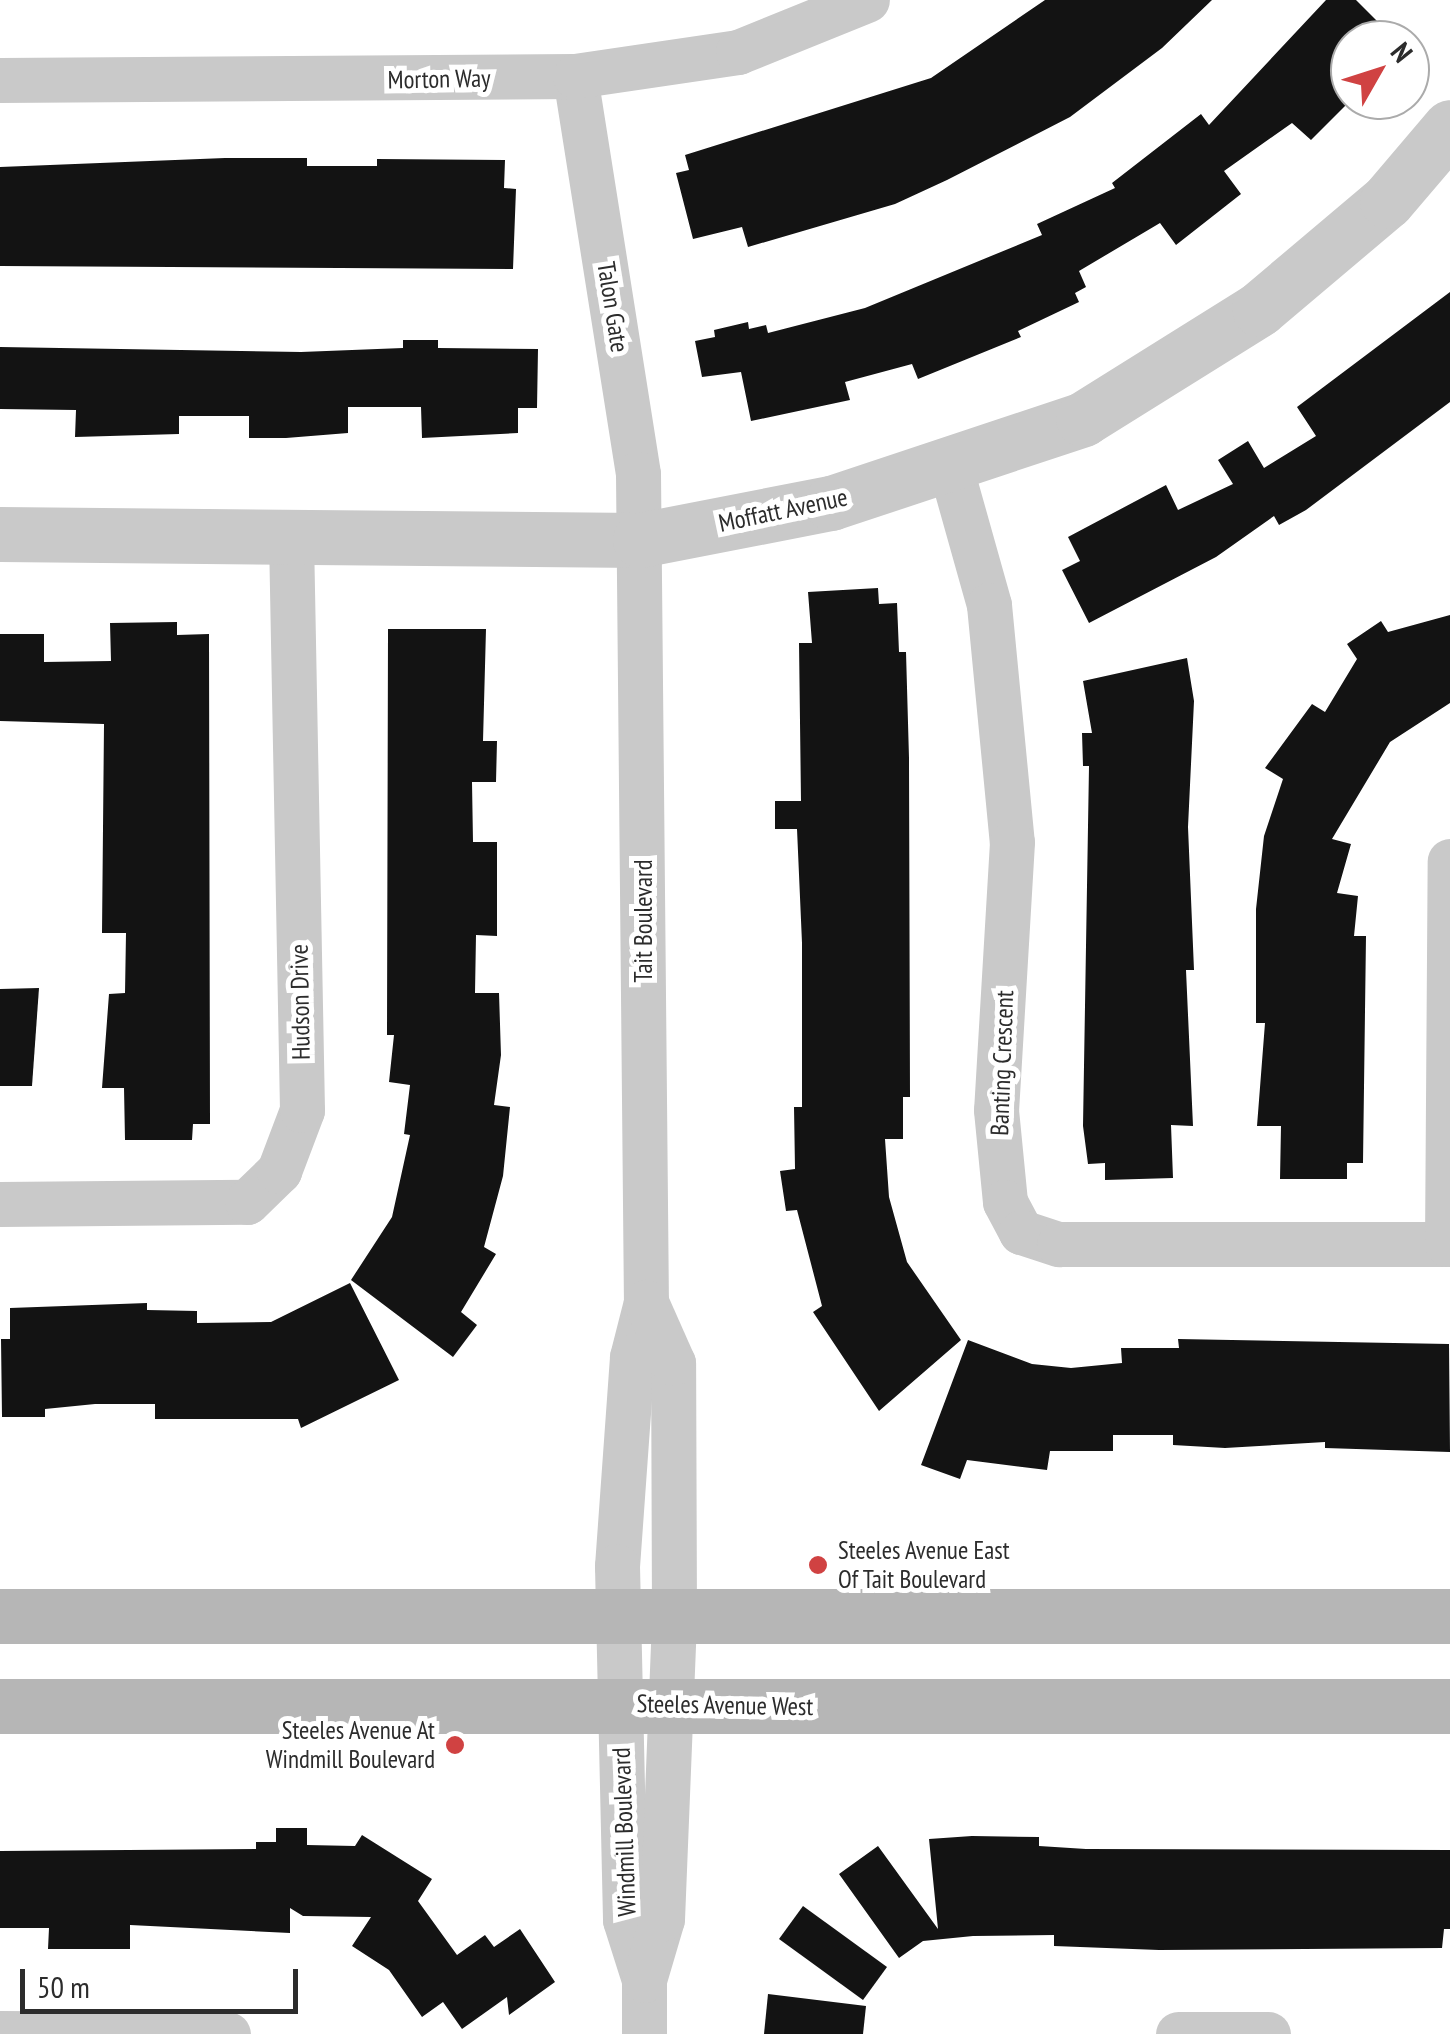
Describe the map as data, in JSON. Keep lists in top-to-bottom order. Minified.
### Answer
{"streets":{"main road":["Steeles Avenue West"],"street":["Morton Way","Talon Gate","Moffatt Avenue","Tait Boulevard","Hudson Drive","Banting Crescent","Windmill Boulevard"]},"crossings":[["Morton Way","Talon Gate"],["Talon Gate","Moffatt Avenue"],["Talon Gate","Tait Boulevard"],["Moffatt Avenue","Tait Boulevard"],["Moffatt Avenue","Hudson Drive"],["Moffatt Avenue","Banting Crescent"],["Tait Boulevard","Windmill Boulevard"],["Steeles Avenue West","Windmill Boulevard"]],"places":["Steeles Avenue East Of Tait Boulevard","Steeles Avenue At Windmill Boulevard"],"scale_bar":"50 m","north":"top right"}
